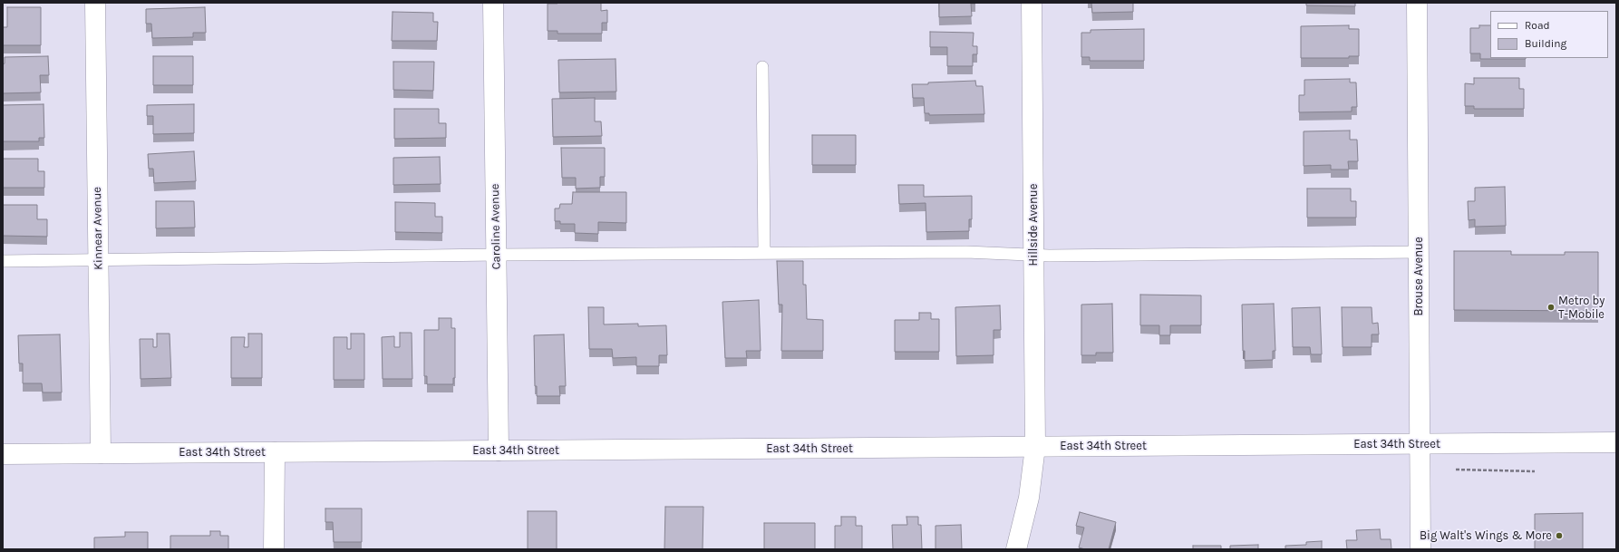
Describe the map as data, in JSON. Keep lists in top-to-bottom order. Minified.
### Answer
{"streets":{"street":["Hillside Avenue","Caroline Avenue","Kinnear Avenue","Brouse Avenue","East 34th Street"]},"crossings":[["Hillside Avenue","East 34th Street"],["Caroline Avenue","East 34th Street"],["Kinnear Avenue","East 34th Street"],["Brouse Avenue","East 34th Street"]],"places":["Metro by T-Mobile","Big Walt's Wings & More"],"legend":["Road","Building"]}
